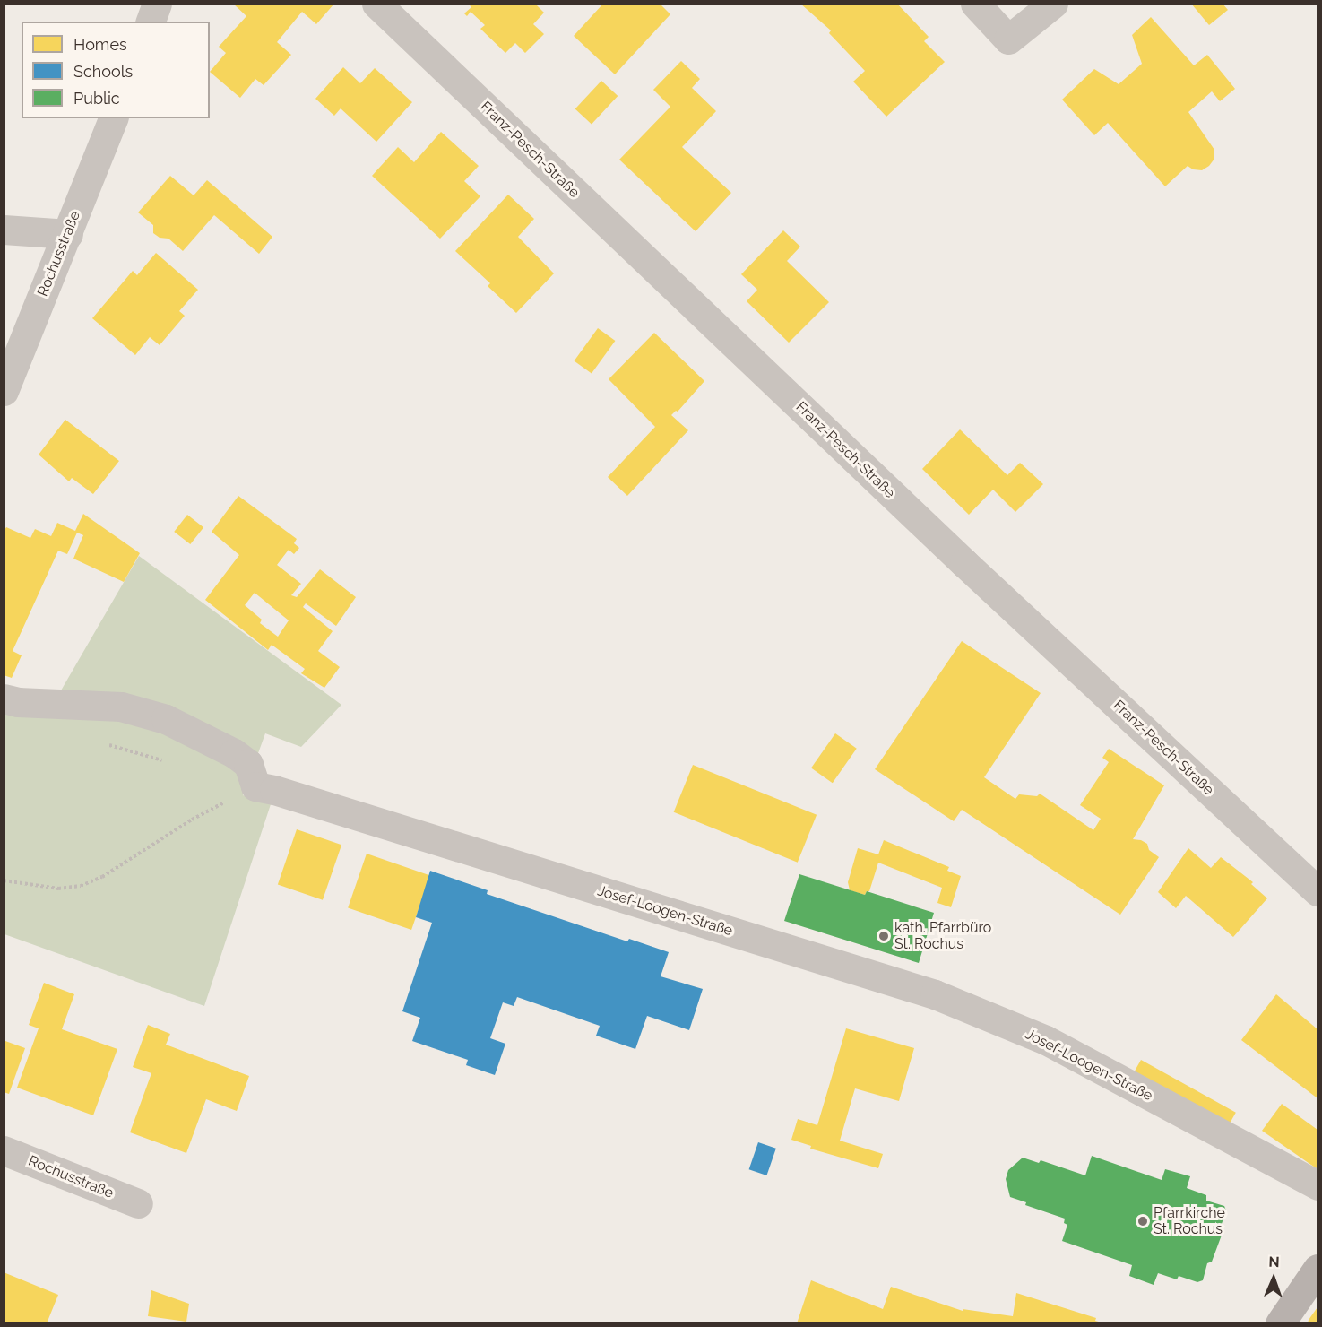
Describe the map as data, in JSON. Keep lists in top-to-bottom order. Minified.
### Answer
{"streets":{"street":["Franz-Pesch-Straße","Rochusstraße","Josef-Loogen-Straße"]},"places":["kath. Pfarrbüro St. Rochus","Pfarrkirche St. Rochus"],"legend":["Homes","Schools","Public"],"north":"top"}
